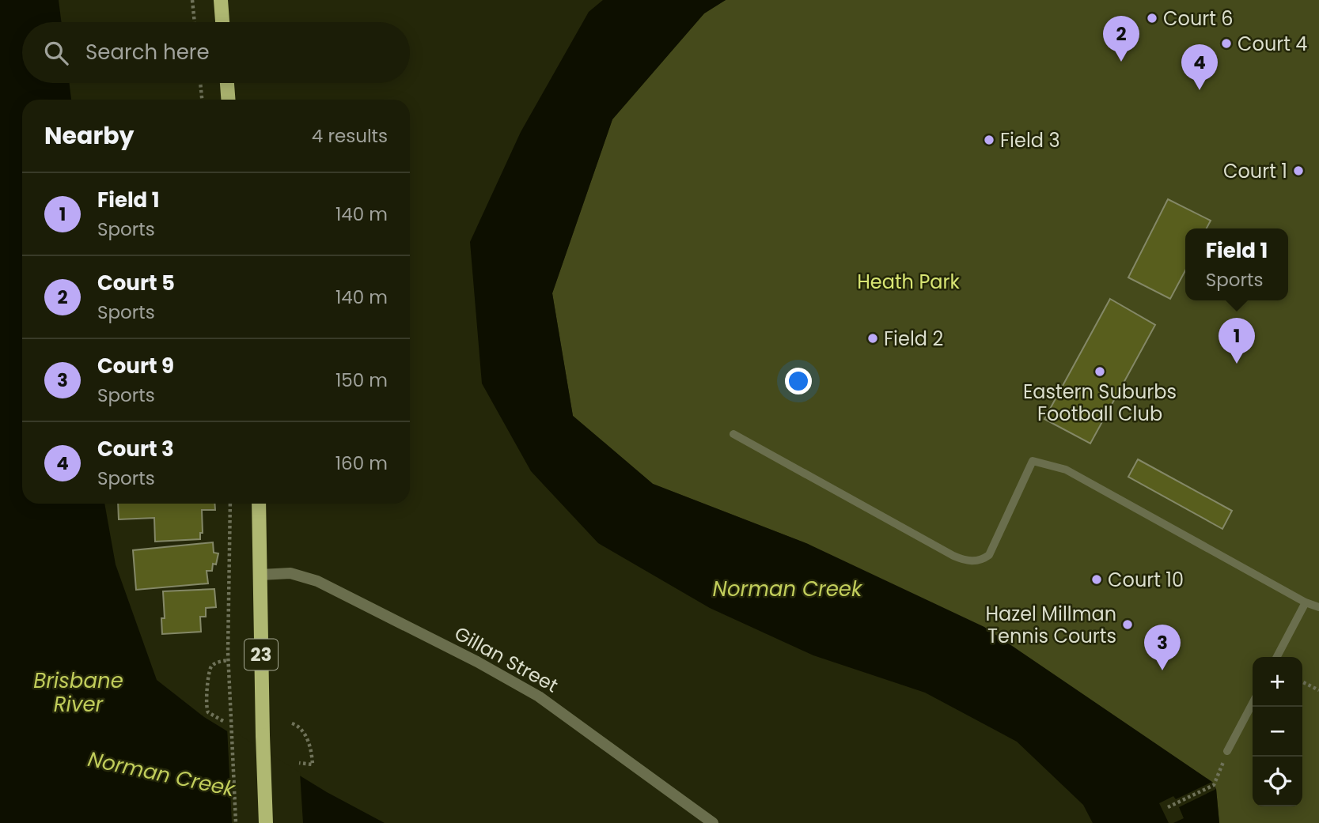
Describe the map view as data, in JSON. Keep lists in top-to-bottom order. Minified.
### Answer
{"streets":{"main road":["23"],"street":["Gillan Street"]},"crossings":[["23","Gillan Street"]],"water":["Norman Creek","Brisbane River"],"parks":["Heath Park"],"places":["Court 6","Court 4","Field 3","Court 1","Field 2","Eastern Suburbs Football Club","Court 10","Hazel Millman Tennis Courts"],"page":{"pins":["2","4","1","3"],"search":"Search here","heading":["Nearby","4 results"],"list":[{"mark":"1","name":"Field 1","note":"Sports","value":"140 m"},{"mark":"2","name":"Court 5","note":"Sports","value":"140 m"},{"mark":"3","name":"Court 9","note":"Sports","value":"150 m"},{"mark":"4","name":"Court 3","note":"Sports","value":"160 m"}],"popup":["Field 1","Sports"],"map_buttons":["+","−"]}}
